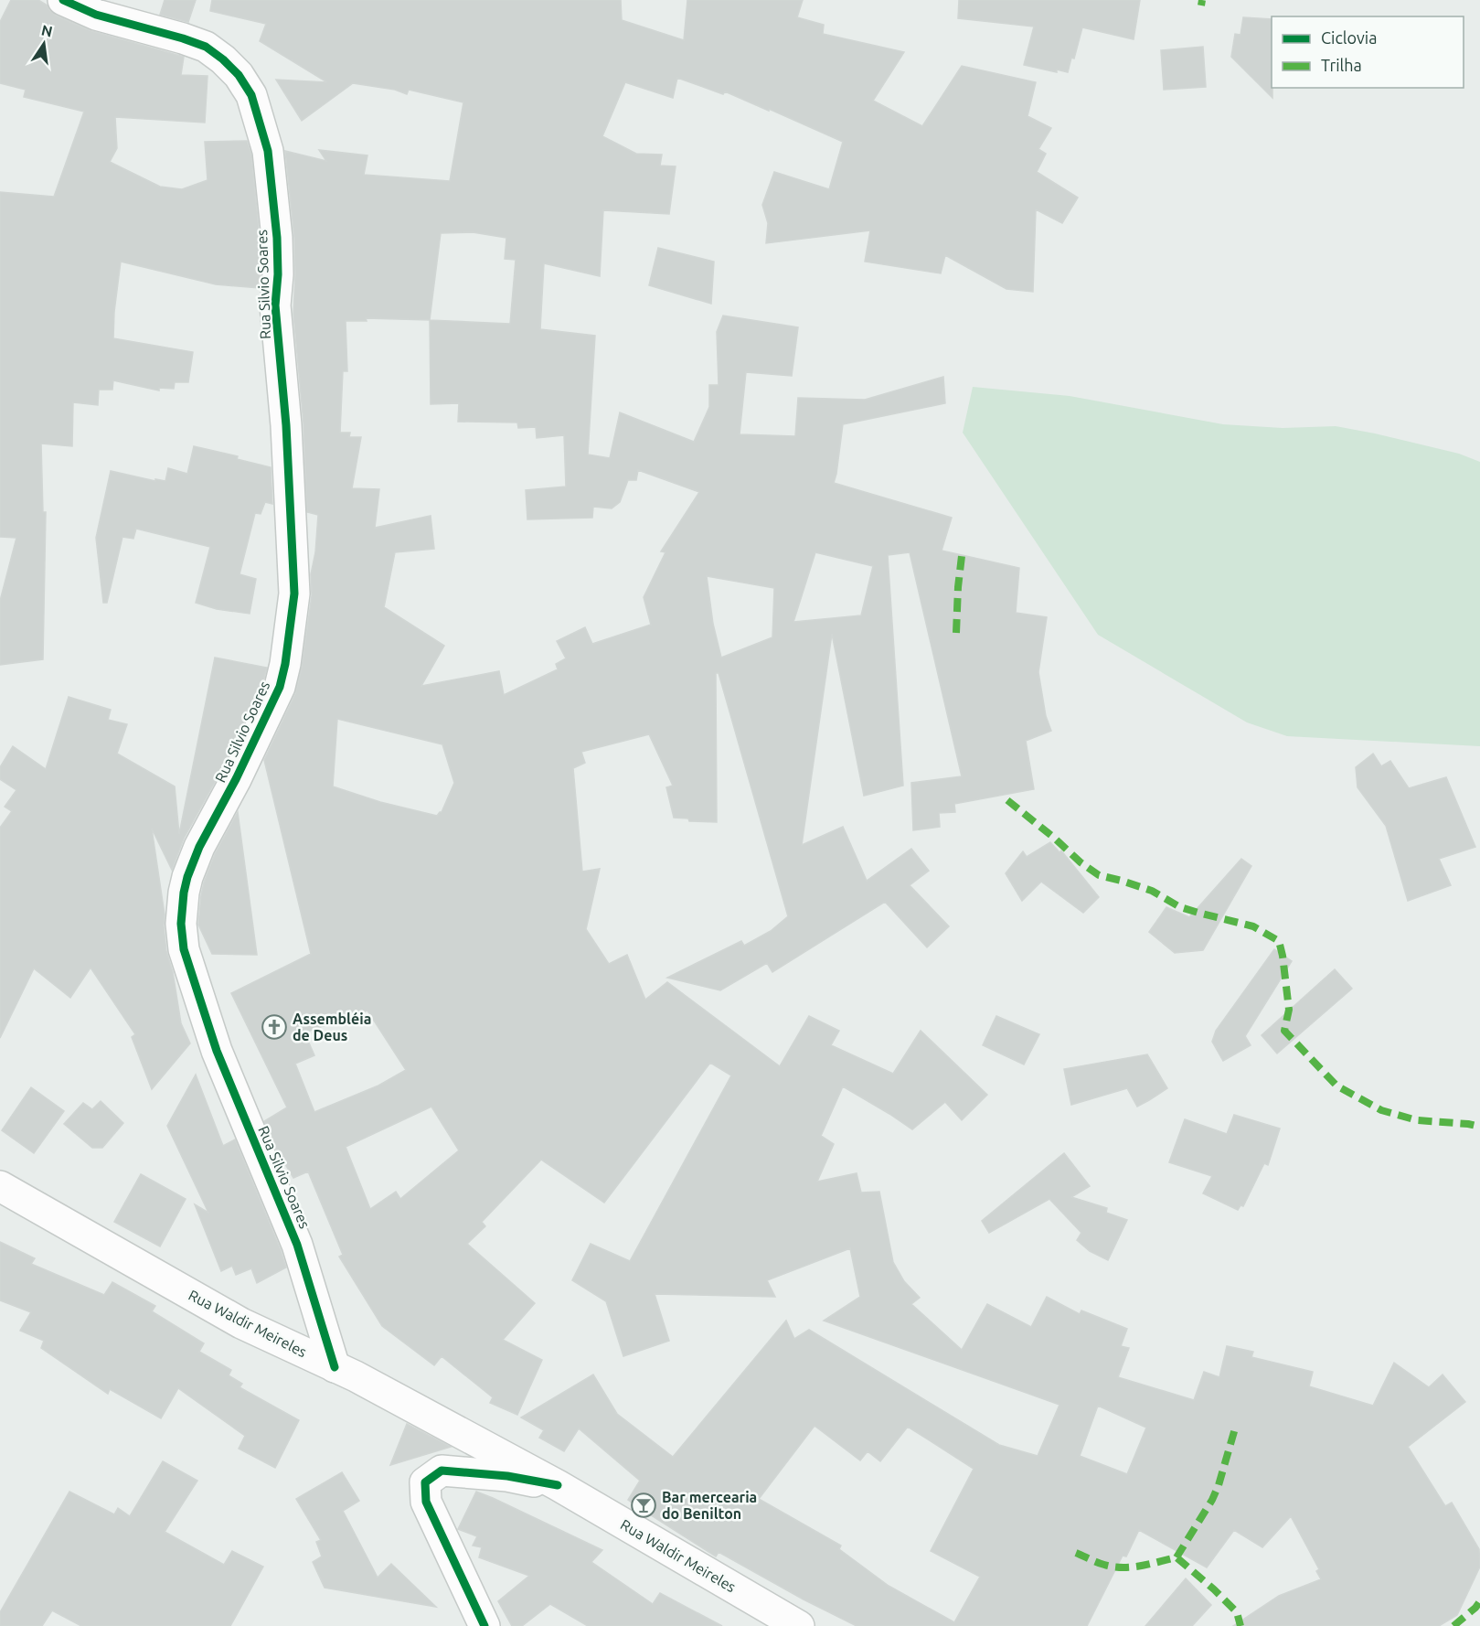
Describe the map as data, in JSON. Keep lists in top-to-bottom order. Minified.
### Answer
{"streets":{"street":["Rua Silvio Soares","Rua Waldir Meireles"]},"crossings":[["Rua Silvio Soares","Rua Waldir Meireles"]],"places":{"church":["Assembléia de Deus"],"bar":["Bar mercearia do Benilton"]},"legend":["Ciclovia","Trilha"],"north":"top"}
